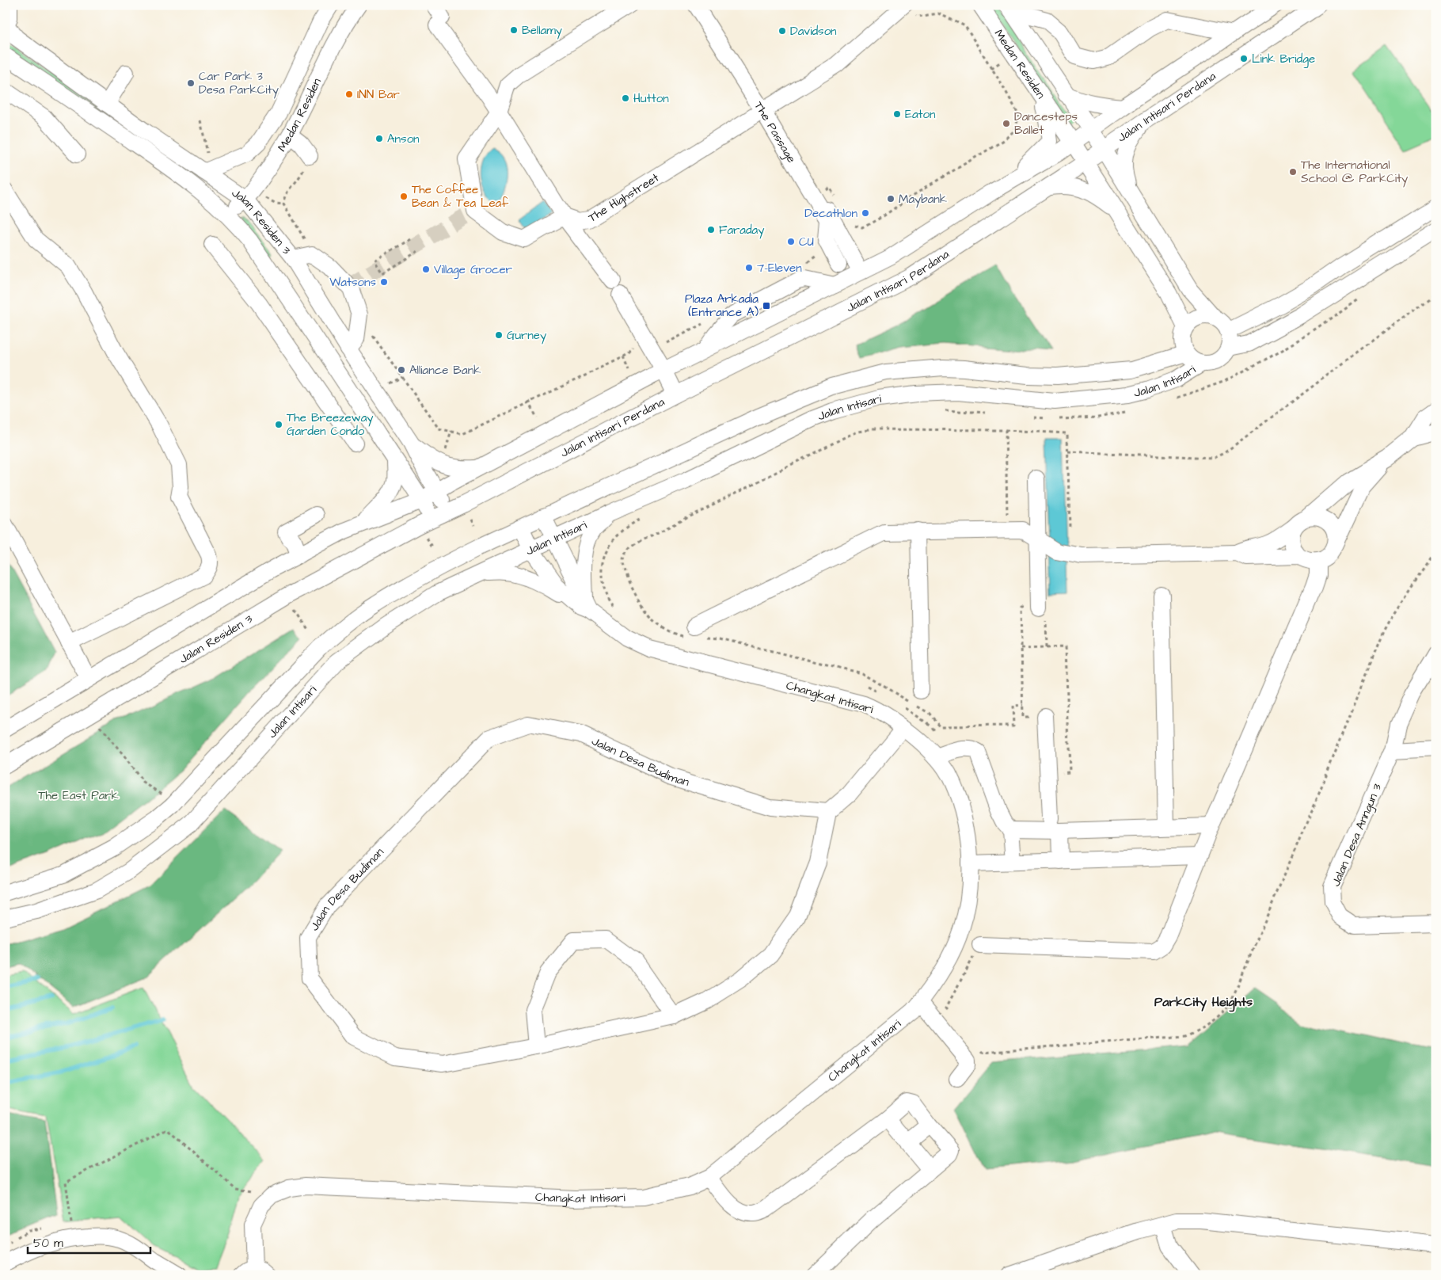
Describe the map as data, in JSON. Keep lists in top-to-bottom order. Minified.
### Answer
{"streets":{"street":["Medan Residen","Jalan Intisari Perdana","The Passage","The Highstreet","Jalan Residen 3","Jalan Intisari","Changkat Intisari","Jalan Desa Budiman","Jalan Desa Anngun 3"]},"crossings":[["Medan Residen","Jalan Intisari Perdana"],["Medan Residen","Jalan Residen 3"],["Jalan Intisari Perdana","Jalan Residen 3"],["The Passage","The Highstreet"],["Jalan Intisari","Changkat Intisari"]],"districts":["ParkCity Heights"],"parks":["The East Park"],"places":{"other":["Bellamy","Davidson","Link Bridge","Car Park 3 Desa ParkCity","INN Bar","Hutton","Eaton","Dancesteps Ballet","Anson","The International School @ ParkCity","The Coffee Bean & Tea Leaf","Maybank","Decathlon","Faraday","CU","7-Eleven","Village Grocer","Watsons","Gurney","Alliance Bank","The Breezeway Garden Condo"],"transit":["Plaza Arkadia (Entrance A)"]},"scale_bar":"50 m"}
